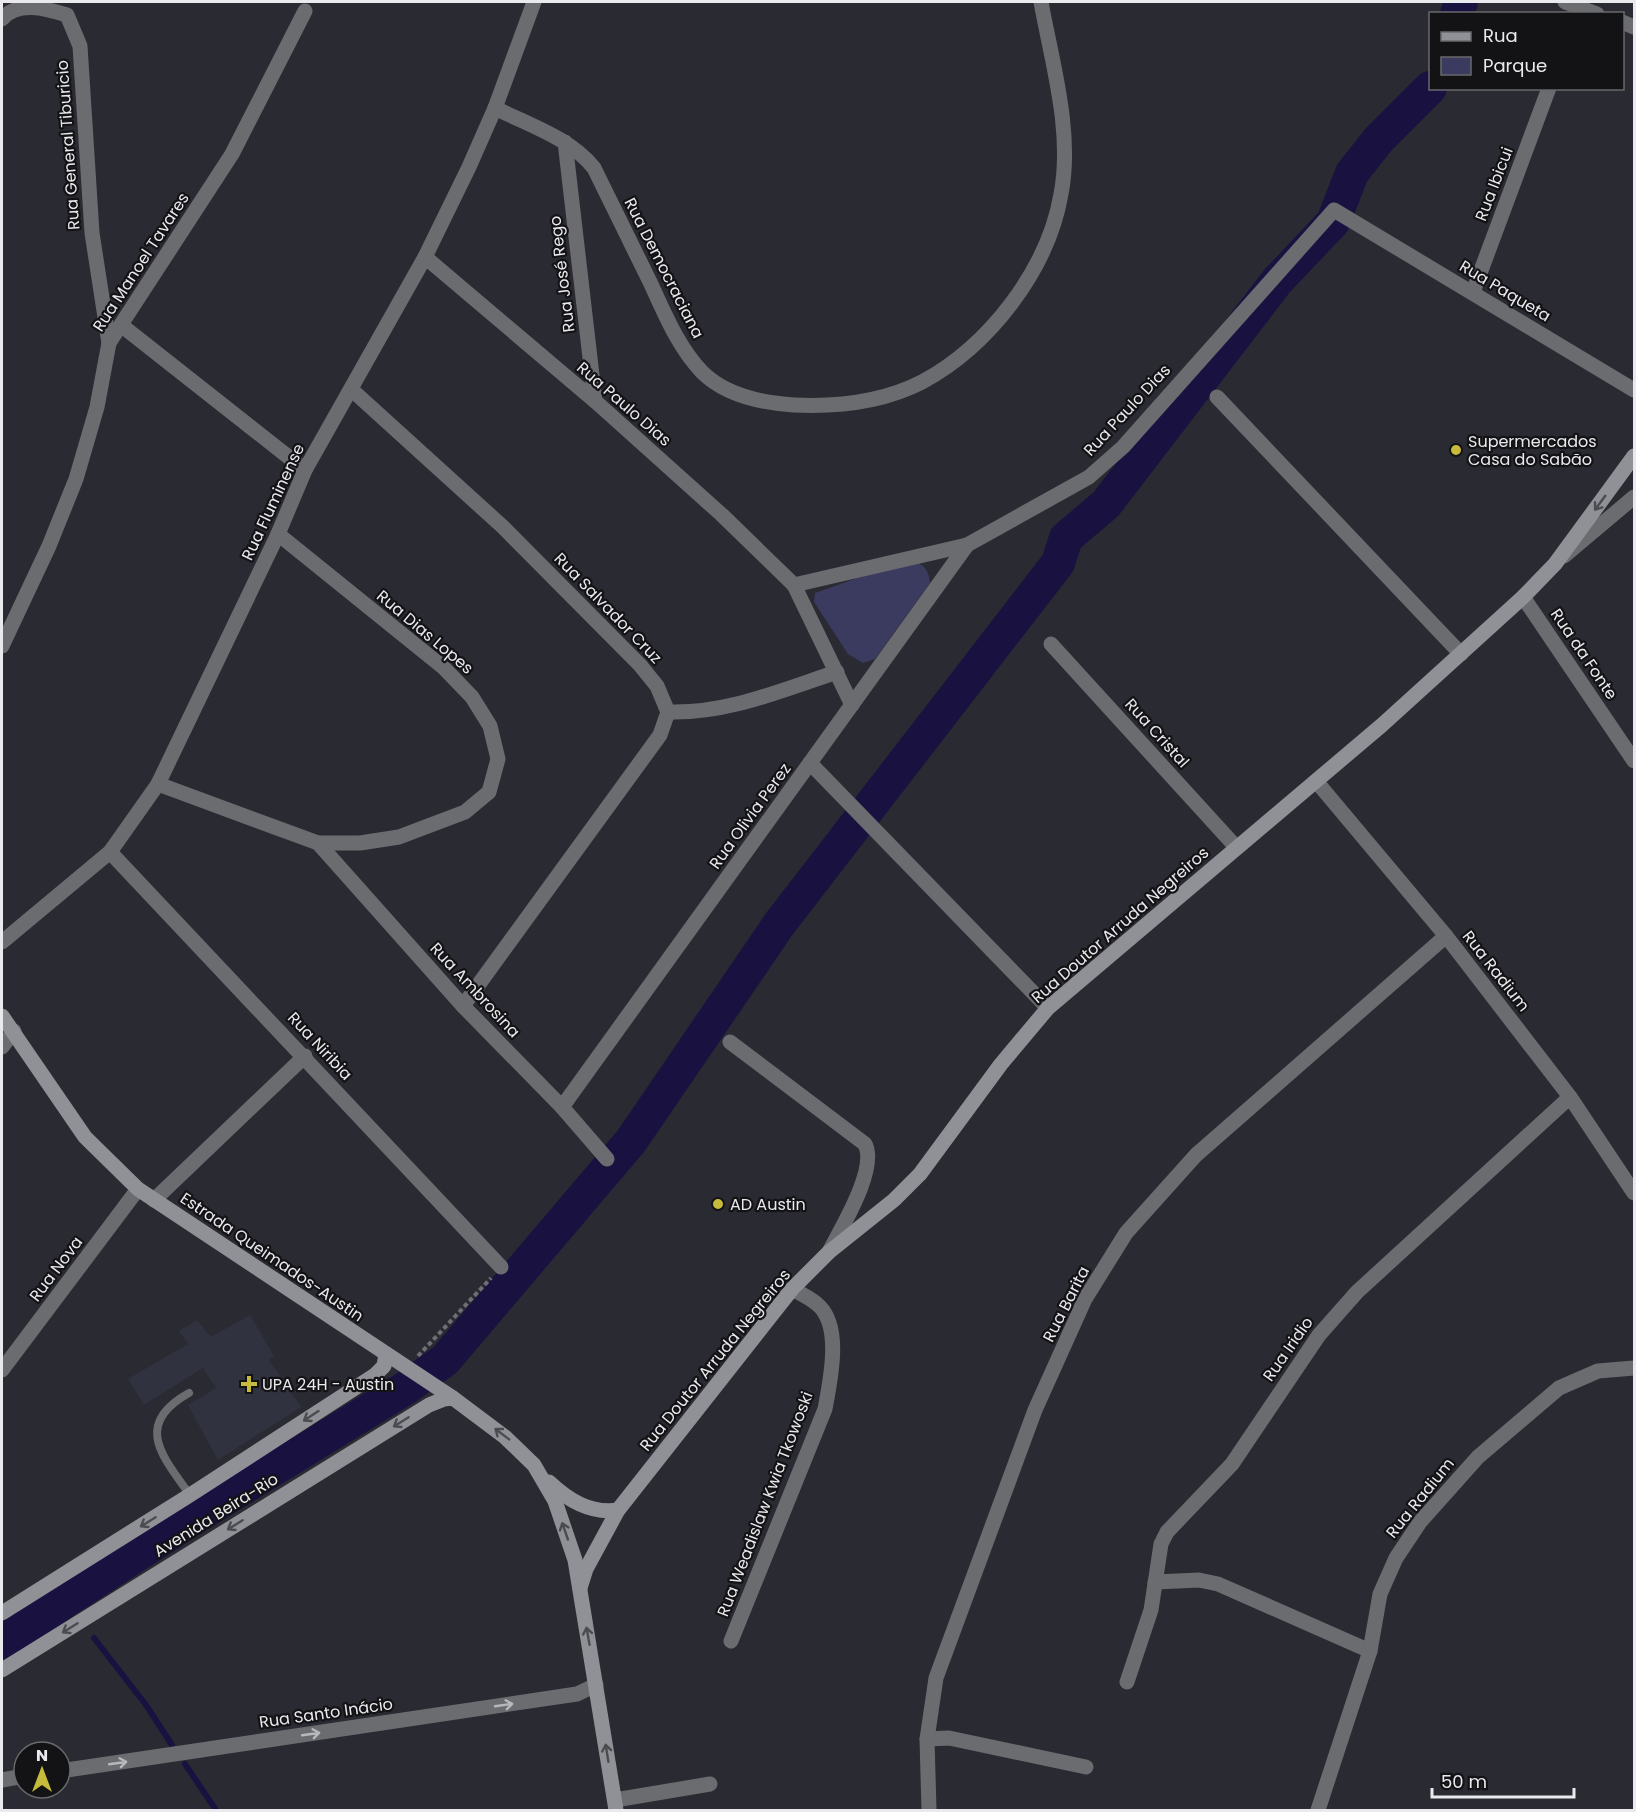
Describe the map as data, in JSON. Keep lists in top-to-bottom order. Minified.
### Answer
{"streets":{"street":["Rua General Tiburicio","Rua Ibicui","Rua Manoel Tavares","Rua Democraciana","Rua José Rego","Rua Paqueta","Rua Paulo Dias","Rua Fluminense","Rua Salvador Cruz","Rua Dias Lopes","Rua da Fonte","Rua Cristal","Rua Olivia Perez","Rua Doutor Arruda Negreiros","Rua Radium","Rua Ambrosina","Rua Niribia","Estrada Queimados-Austin","Rua Nova","Rua Barita","Rua Iridio","Rua Weadislaw Kwia Tkowoski","Avenida Beira-Rio","Rua Santo Inácio"]},"crossings":[["Rua General Tiburicio","Rua Manoel Tavares"],["Rua Ibicui","Rua Paqueta"],["Rua Democraciana","Rua José Rego"],["Rua Democraciana","Rua Fluminense"],["Rua José Rego","Rua Paulo Dias"],["Rua Paqueta","Rua Paulo Dias"],["Rua Paulo Dias","Rua Fluminense"],["Rua Paulo Dias","Rua Olivia Perez"],["Rua Fluminense","Rua Salvador Cruz"],["Rua Fluminense","Rua Dias Lopes"],["Rua Fluminense","Rua Niribia"],["Rua Dias Lopes","Rua Ambrosina"],["Rua da Fonte","Rua Doutor Arruda Negreiros"],["Rua Cristal","Rua Doutor Arruda Negreiros"],["Rua Olivia Perez","Rua Ambrosina"],["Rua Doutor Arruda Negreiros","Rua Radium"],["Rua Doutor Arruda Negreiros","Rua Weadislaw Kwia Tkowoski"],["Rua Radium","Rua Barita"],["Rua Radium","Rua Iridio"],["Estrada Queimados-Austin","Rua Nova"],["Estrada Queimados-Austin","Avenida Beira-Rio"]],"one_way":["Avenida Beira-Rio","Rua Santo Inácio"],"places":{"other":["Supermercados Casa do Sabão","AD Austin"],"health":["UPA 24H - Austin"]},"legend":["Rua","Parque"],"scale_bar":"50 m","north":"top"}
